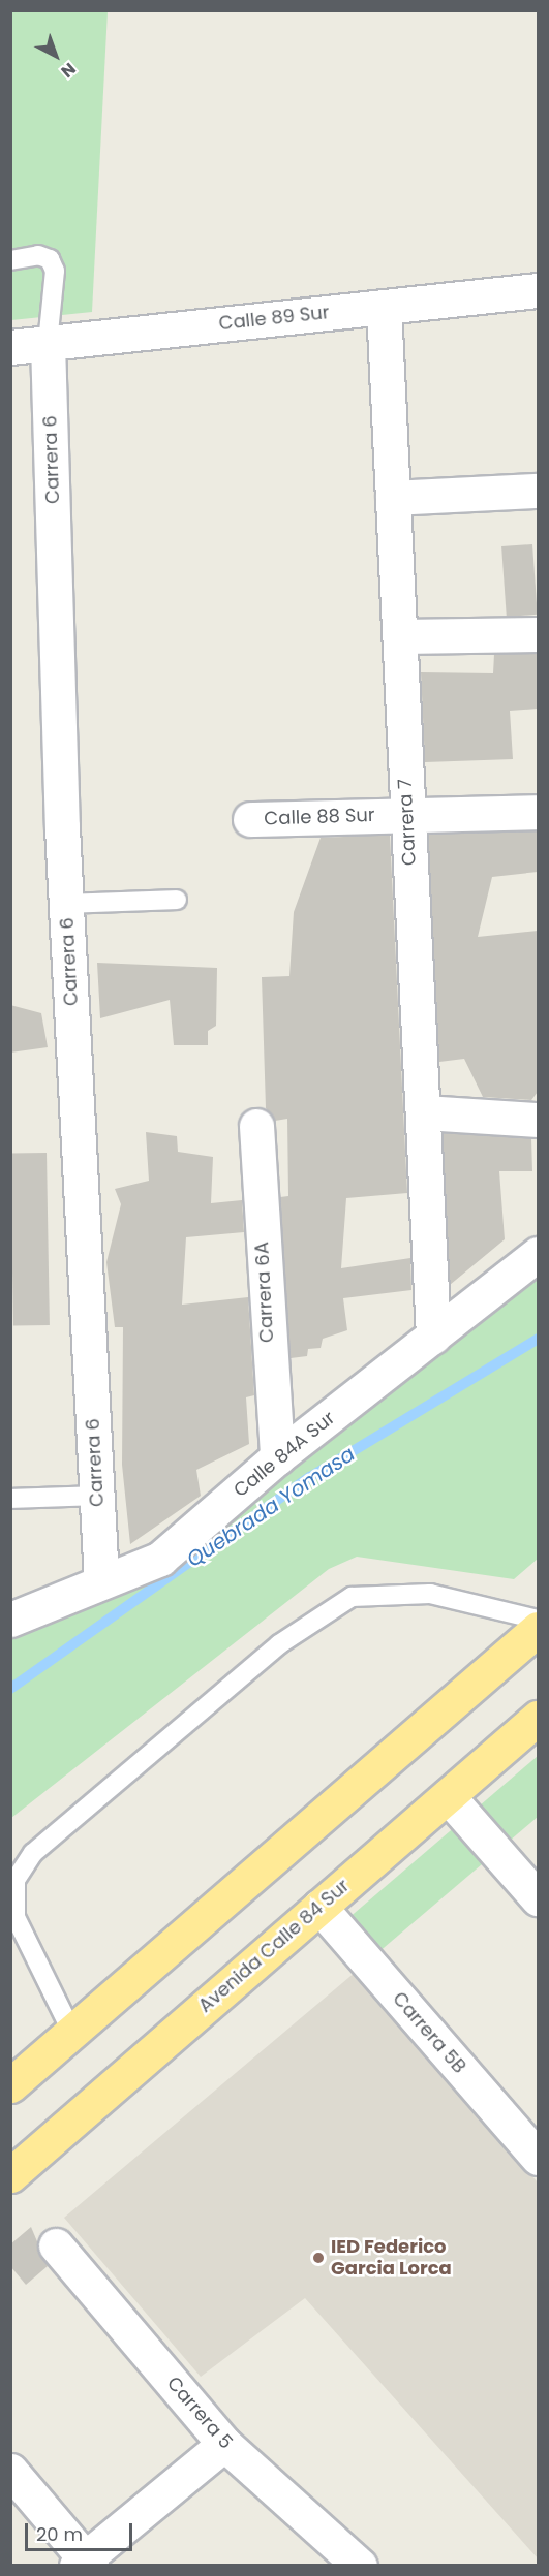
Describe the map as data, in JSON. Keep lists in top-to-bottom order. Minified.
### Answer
{"streets":{"highway":["Avenida Calle 84 Sur"],"street":["Calle 89 Sur","Carrera 6","Calle 88 Sur","Carrera 7","Carrera 6A","Calle 84A Sur","Carrera 5B","Carrera 5"]},"crossings":[["Calle 89 Sur","Carrera 6"],["Calle 89 Sur","Carrera 7"],["Carrera 6","Calle 84A Sur"],["Calle 88 Sur","Carrera 7"],["Carrera 7","Calle 84A Sur"],["Carrera 6A","Calle 84A Sur"],["Avenida Calle 84 Sur","Carrera 5B"]],"water":["Quebrada Yomasa"],"places":["IED Federico Garcia Lorca"],"scale_bar":"20 m","north":"bottom right"}
